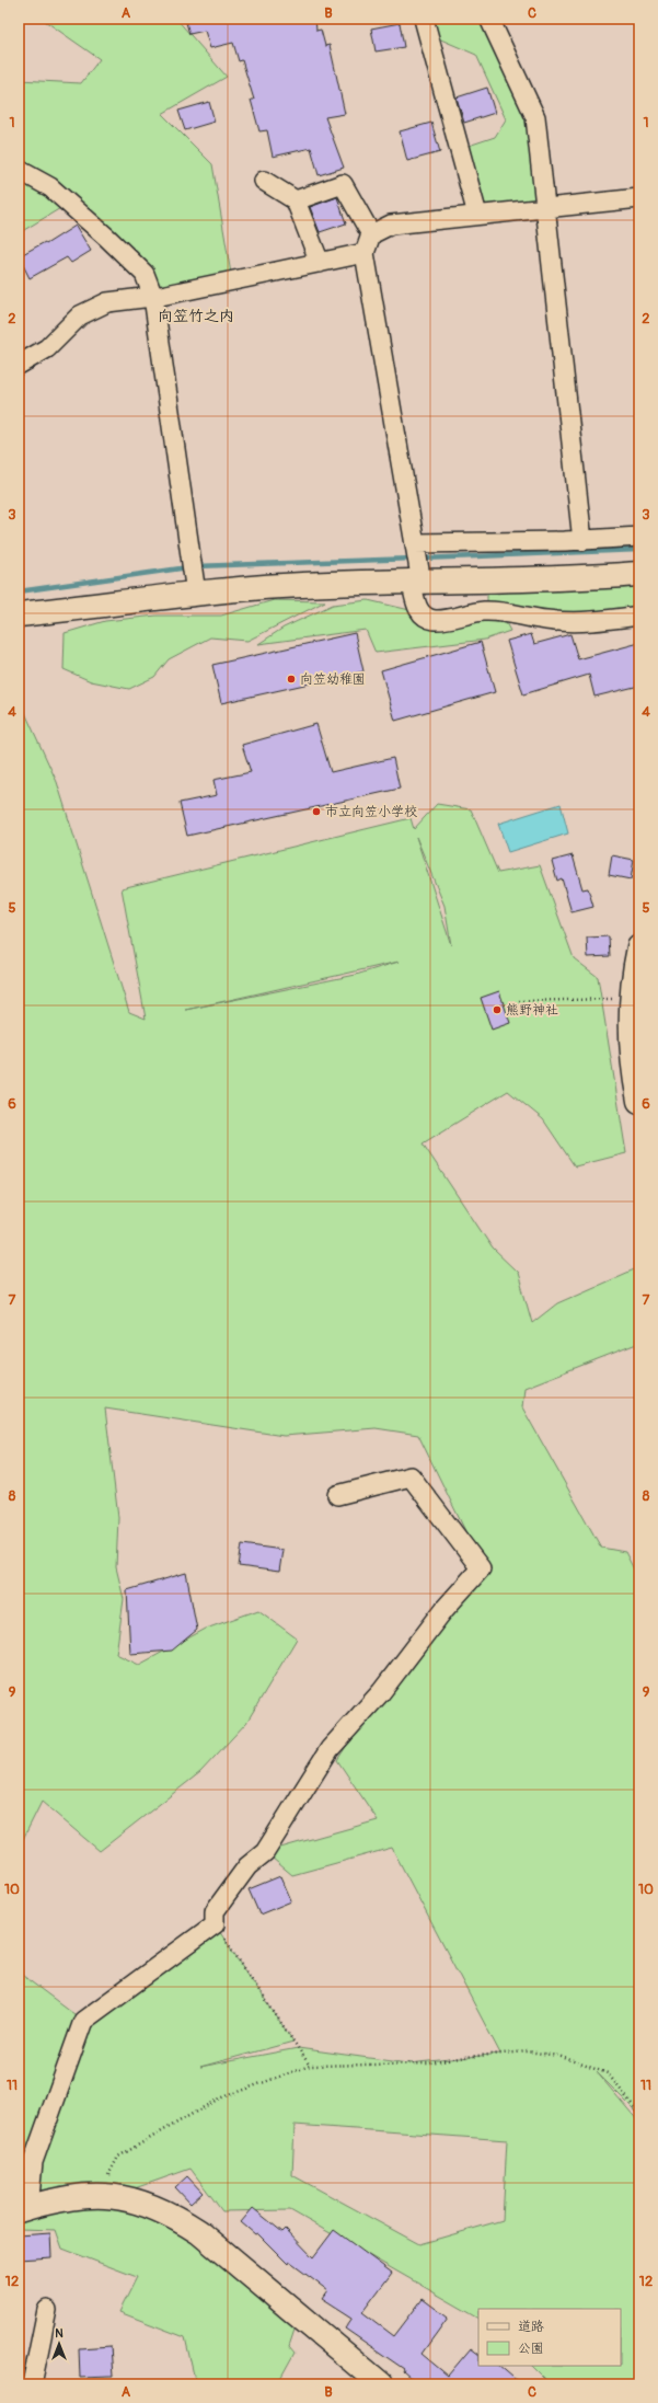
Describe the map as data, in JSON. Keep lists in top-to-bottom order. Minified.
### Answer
{"districts":["向笠竹之内"],"places":["向笠幼稚園","市立向笠小学校","熊野神社"],"legend":["道路","公園"],"north":"top","grid":{"columns":["A","B","C"],"rows":["1","2","3","4","5","6","7","8","9","10","11","12"]}}
